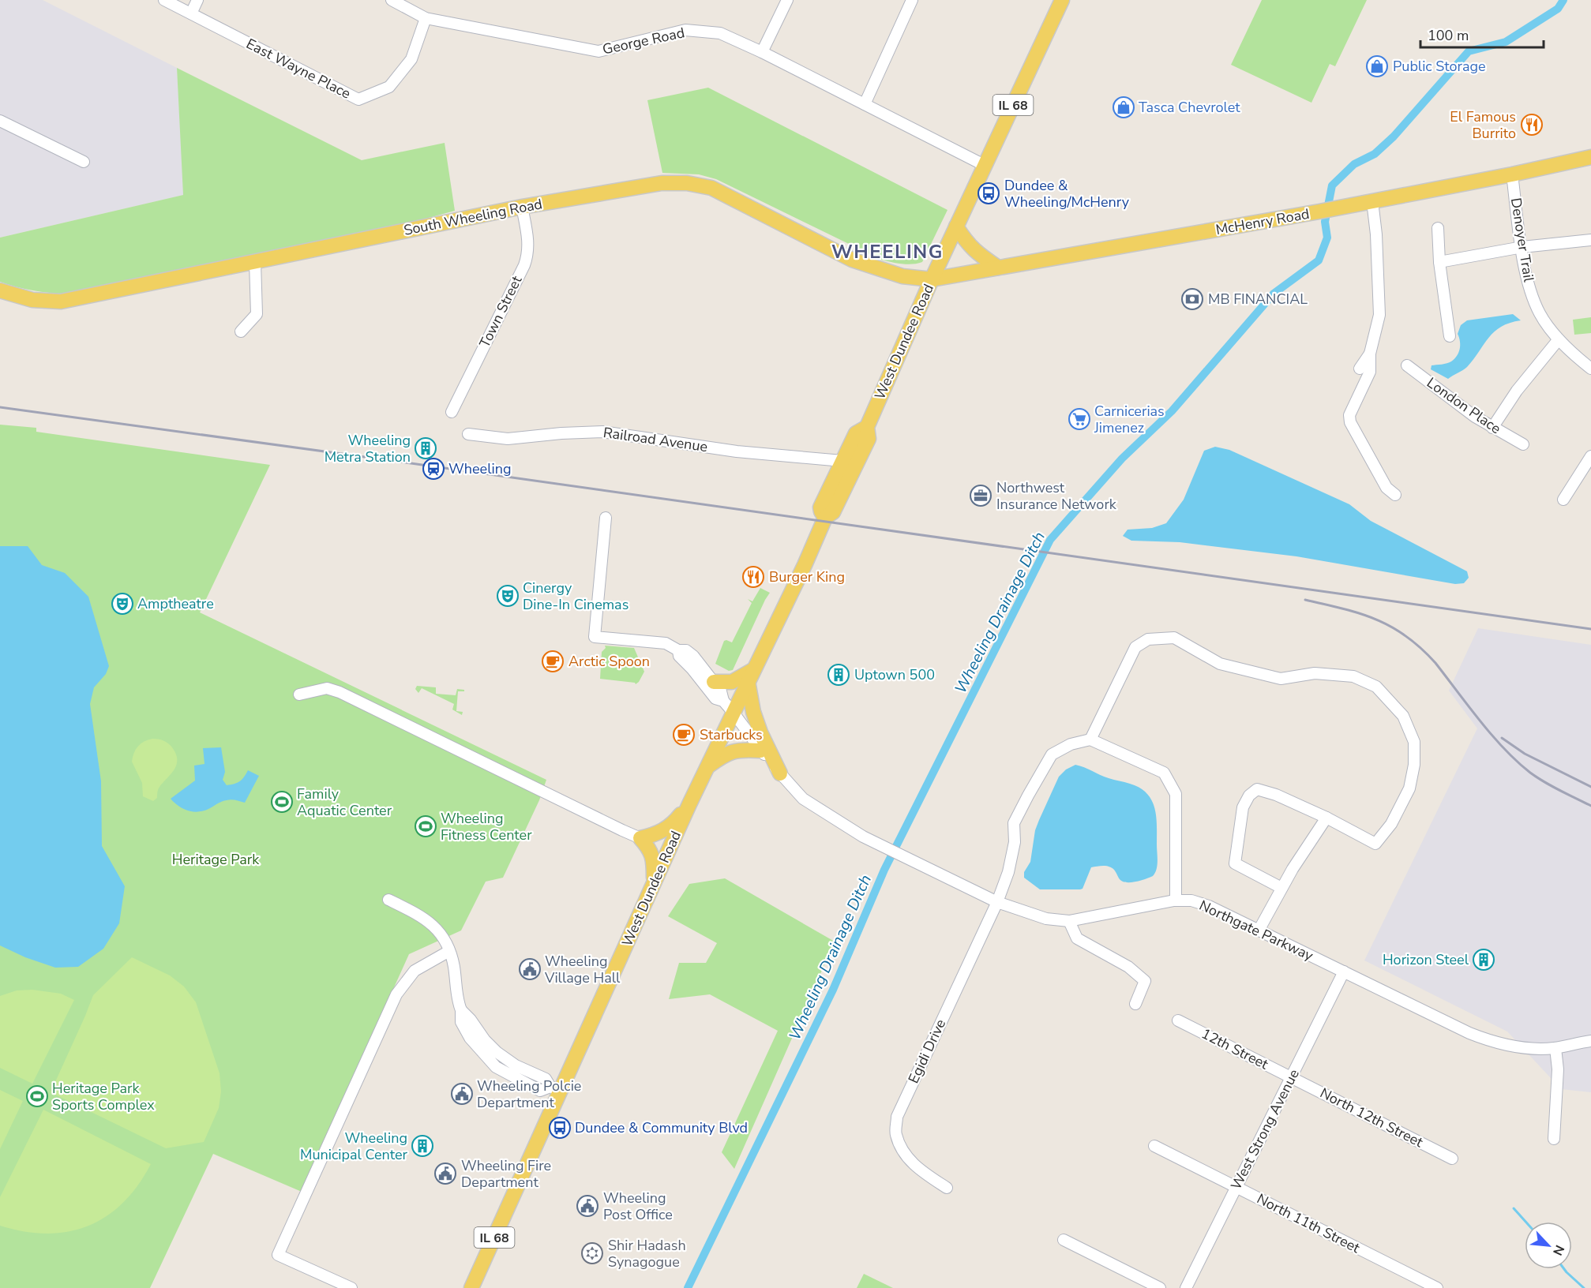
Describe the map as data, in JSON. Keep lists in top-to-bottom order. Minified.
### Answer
{"streets":{"main road":["IL 68","South Wheeling Road","McHenry Road","West Dundee Road"],"street":["George Road","East Wayne Place","Denoyer Trail","Town Street","London Place","Railroad Avenue","Northgate Parkway","12th Street","Egidi Drive","North 12th Street","West Strong Avenue","North 11th Street"]},"crossings":[["George Road","East Wayne Place"],["George Road","West Dundee Road"],["South Wheeling Road","McHenry Road"],["South Wheeling Road","Town Street"],["South Wheeling Road","West Dundee Road"],["McHenry Road","Denoyer Trail"],["McHenry Road","West Dundee Road"],["West Dundee Road","Railroad Avenue"],["West Dundee Road","Northgate Parkway"],["Northgate Parkway","Egidi Drive"],["Northgate Parkway","West Strong Avenue"],["12th Street","North 12th Street"],["12th Street","West Strong Avenue"],["North 12th Street","West Strong Avenue"],["West Strong Avenue","North 11th Street"]],"districts":["WHEELING"],"water":["Wheeling Drainage Ditch"],"parks":["Heritage Park"],"places":{"shop":["Public Storage","Tasca Chevrolet"],"restaurant":["El Famous Burrito","Burger King"],"bus stop":["Dundee & Wheeling/McHenry","Dundee & Community Blvd"],"bank":["MB FINANCIAL"],"supermarket":["Carnicerias Jimenez"],"building":["Wheeling Metra Station","Uptown 500","Horizon Steel","Wheeling Municipal Center"],"station":["Wheeling"],"office":["Northwest Insurance Network"],"theatre":["Cinergy Dine-In Cinemas","Amptheatre"],"cafe":["Arctic Spoon","Starbucks"],"sports":["Family Aquatic Center","Wheeling Fitness Center","Heritage Park Sports Complex"],"public building":["Wheeling Village Hall","Wheeling Polcie Department","Wheeling Fire Department","Wheeling Post Office"],"synagogue":["Shir Hadash Synagogue"]},"scale_bar":"100 m","north":"bottom right"}
